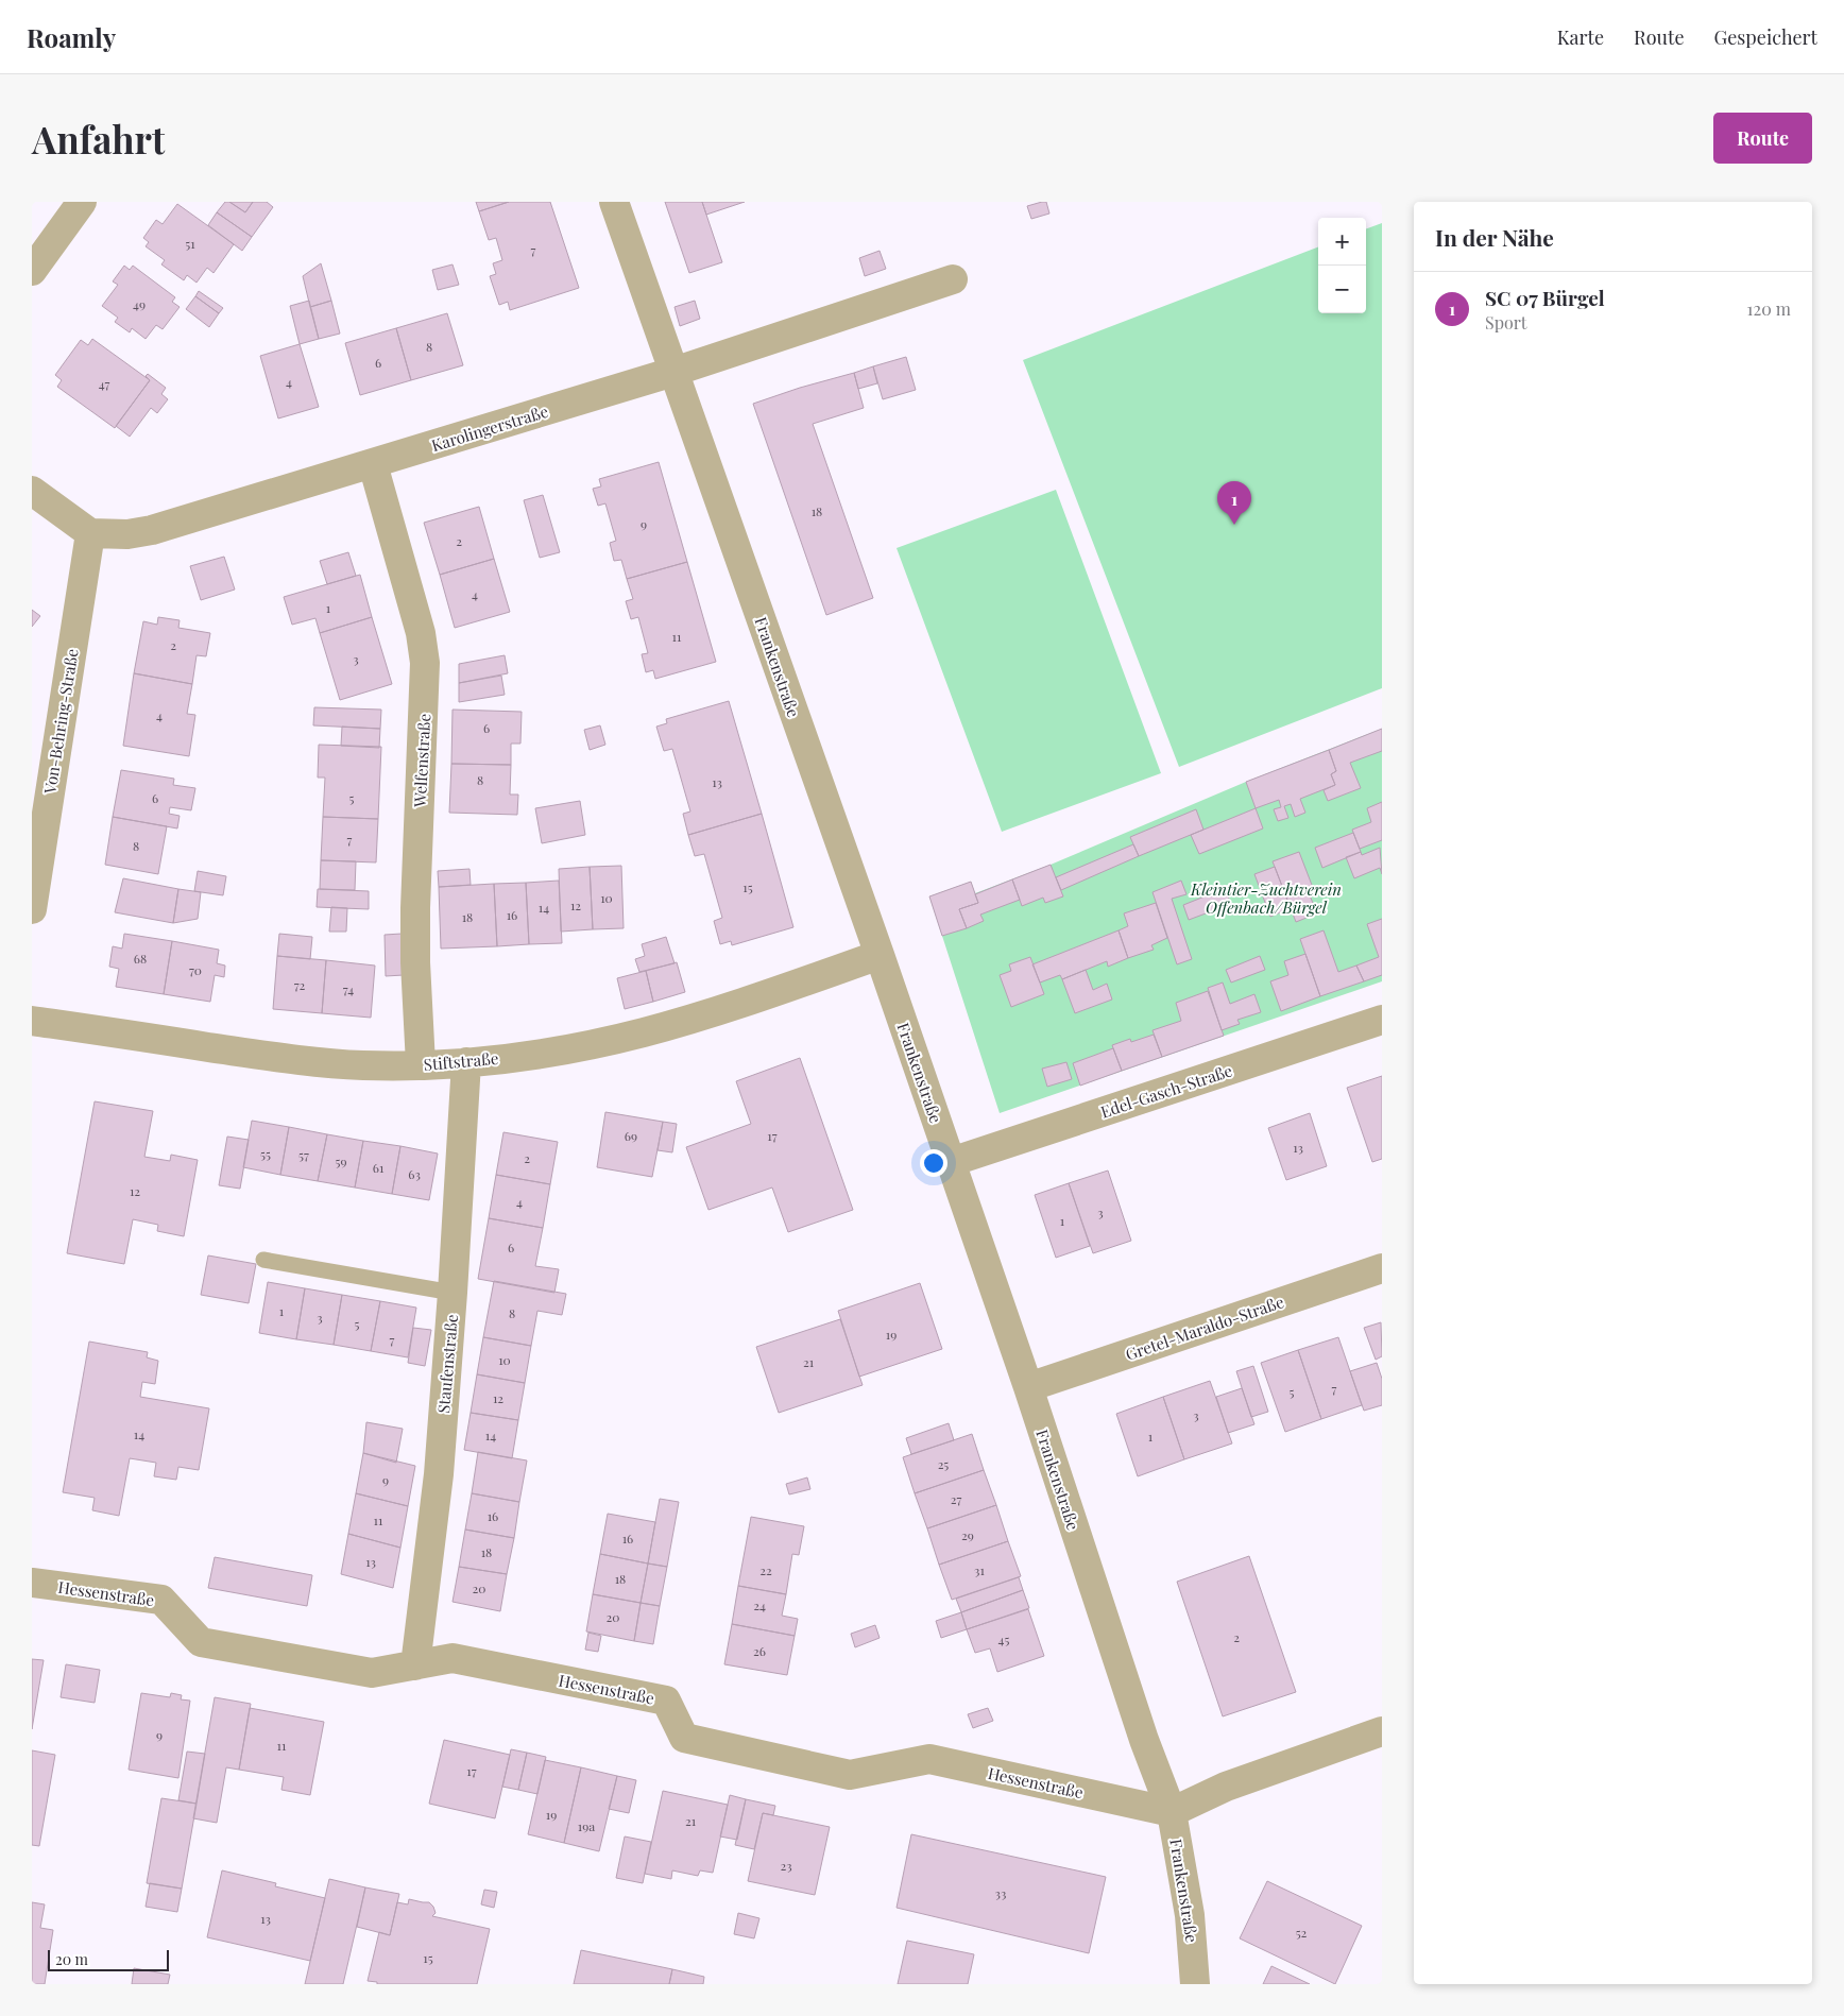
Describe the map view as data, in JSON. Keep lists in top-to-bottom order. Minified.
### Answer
{"streets":{"street":["Karolingerstraße","Frankenstraße","Von-Behring-Straße","Welfenstraße","Stiftstraße","Edel-Gasch-Straße","Gretel-Maraldo-Straße","Staufenstraße","Hessenstraße"]},"crossings":[["Karolingerstraße","Frankenstraße"],["Karolingerstraße","Von-Behring-Straße"],["Karolingerstraße","Welfenstraße"],["Frankenstraße","Stiftstraße"],["Frankenstraße","Edel-Gasch-Straße"],["Frankenstraße","Gretel-Maraldo-Straße"],["Frankenstraße","Hessenstraße"],["Welfenstraße","Stiftstraße"],["Stiftstraße","Staufenstraße"],["Staufenstraße","Hessenstraße"]],"parks":["Kleintier-Zuchtverein Offenbach/Bürgel"],"house_numbers":["51","7","49","8","6","4","47","18","9","2","4","1","11","2","3","4","6","8","13","6","5","7","8","15","10","12","14","16","18","68","70","72","74","69","17","13","55","57","2","59","61","63","12","4","3","1","6","1","8","3","5","19","7","10","21","7","5","12","3","14","14","1","25","9","27","16","11","29","16","18","13","22","31","18","20","24","20","2","45","26","9","11","17","19","21","19a","23","33","13","52","15"],"scale_bar":"20 m","page":{"header":"Roamly","nav":["Karte","Route","Gespeichert"],"buttons":"Route","title":"Anfahrt","heading":"In der Nähe","map_buttons":["+","−"],"list":[{"mark":"1","name":"SC 07 Bürgel","note":"Sport","value":"120 m"}],"pins":"1","scale":"20 m"}}
